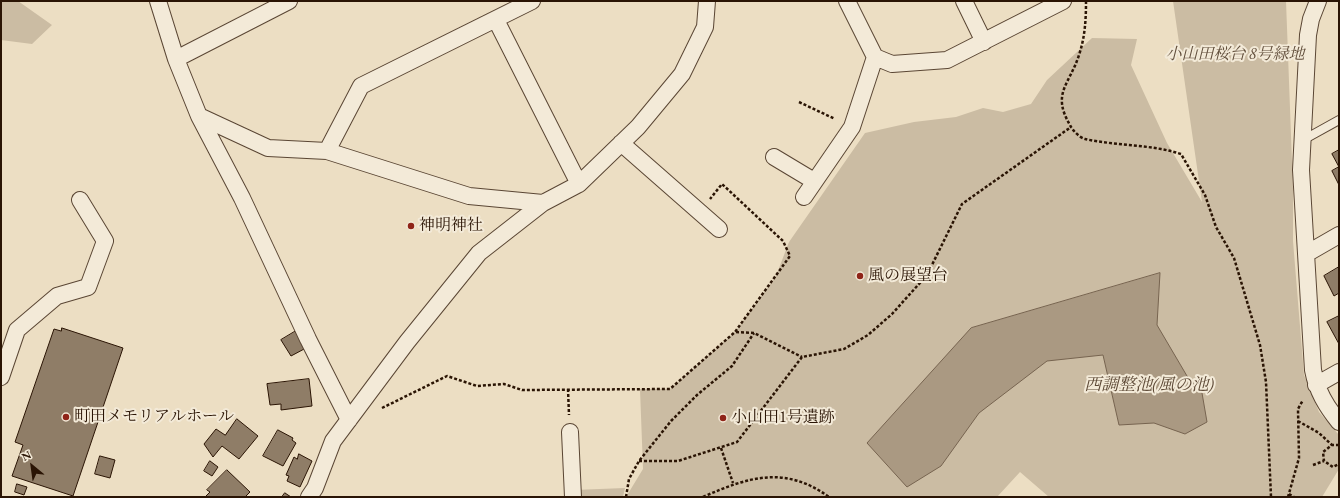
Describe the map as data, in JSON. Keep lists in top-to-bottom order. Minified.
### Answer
{"water":["西調整池(風の池)"],"parks":["小山田桜台 8号緑地"],"places":["神明神社","風の展望台","町田メモリアルホール","小山田1号遺跡"],"north":"top left"}
